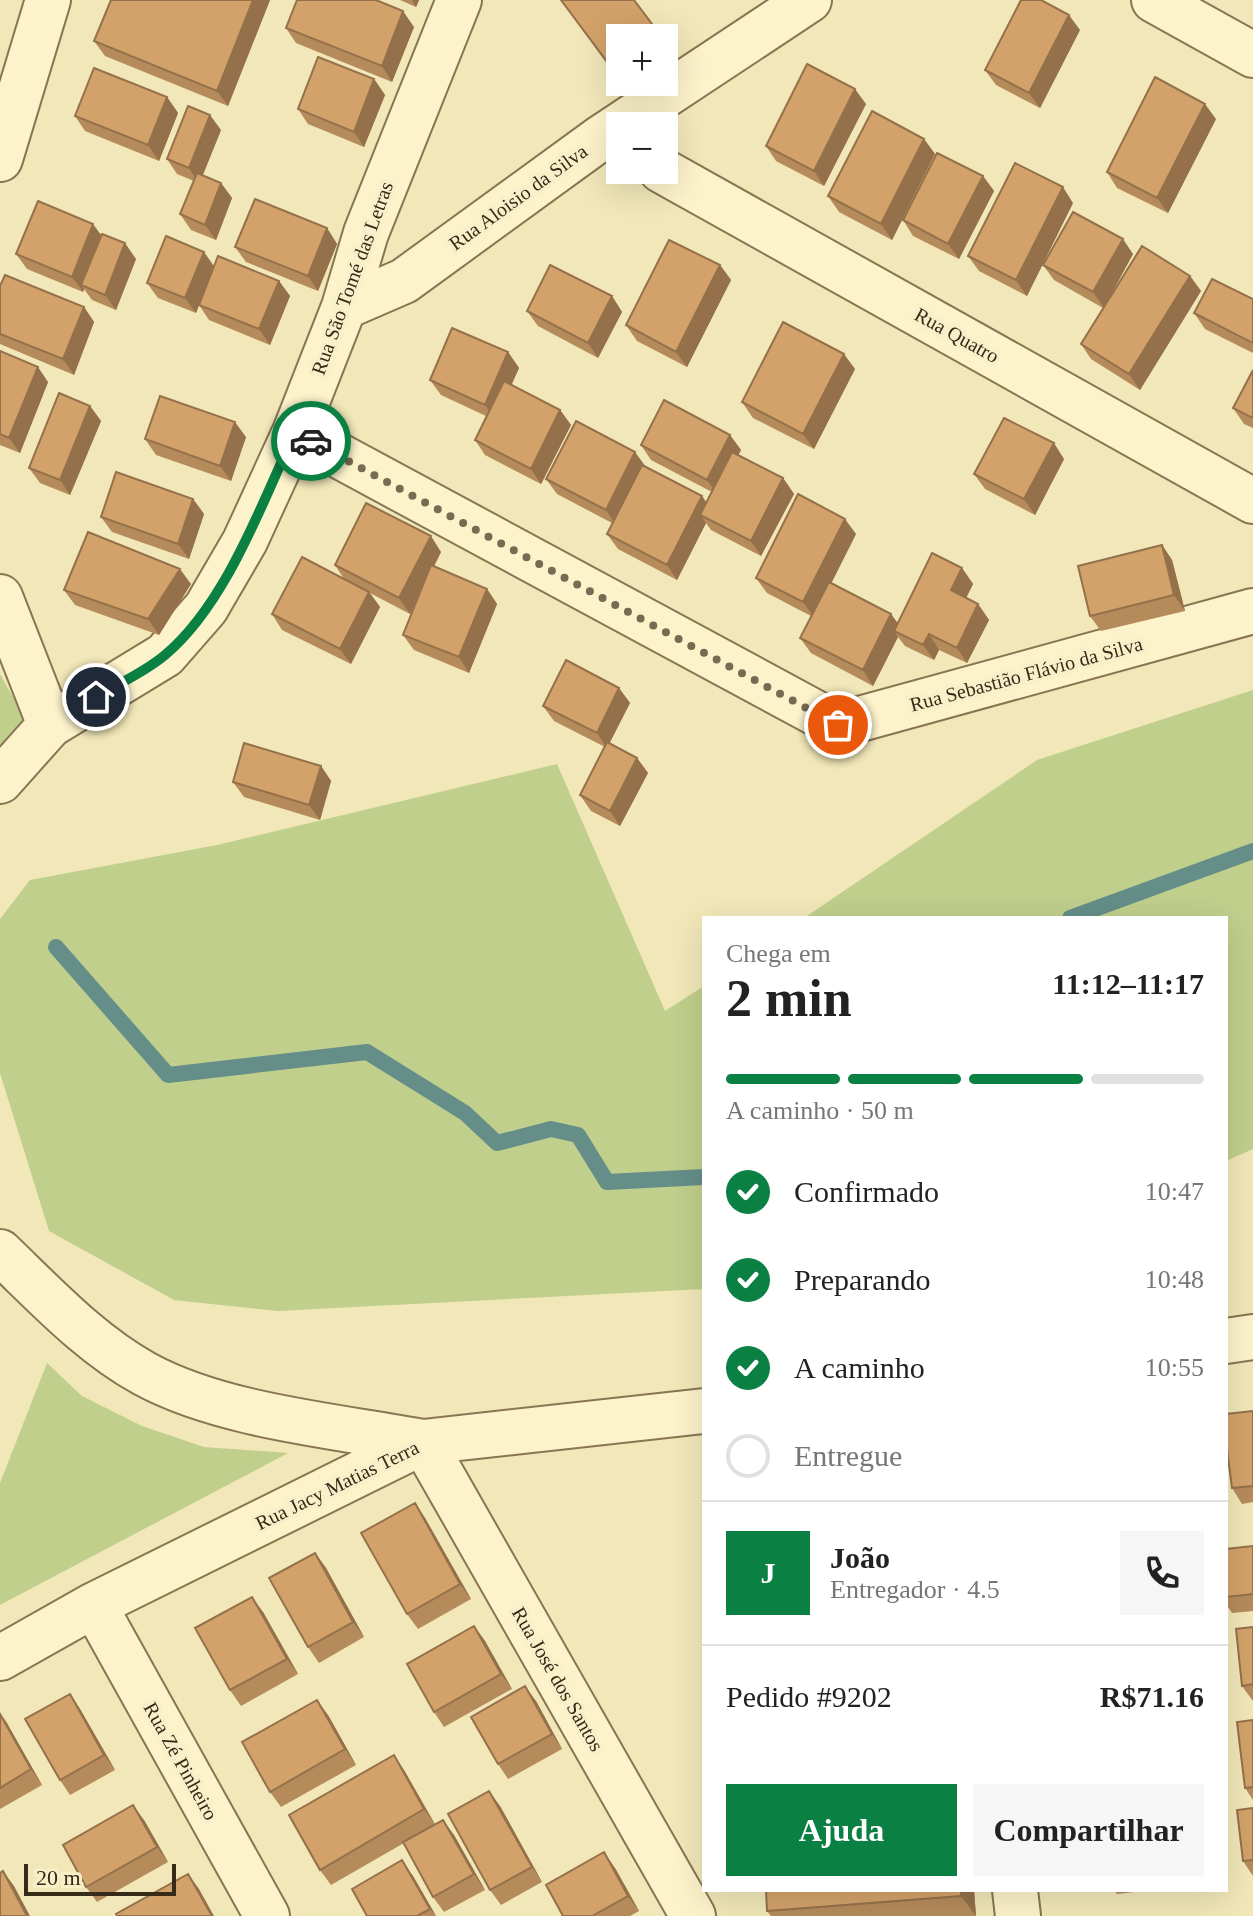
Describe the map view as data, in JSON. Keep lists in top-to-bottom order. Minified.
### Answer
{"streets":{"street":["Rua Aloisio da Silva","Rua São Tomé das Letras","Rua Quatro","Rua Sebastião Flávio da Silva","Rua Jacy Matias Terra","Rua José dos Santos","Rua Zé Pinheiro"]},"crossings":[["Rua Aloisio da Silva","Rua São Tomé das Letras"],["Rua São Tomé das Letras","Rua Sebastião Flávio da Silva"],["Rua Jacy Matias Terra","Rua José dos Santos"],["Rua Jacy Matias Terra","Rua Zé Pinheiro"]],"scale_bar":"20 m","page":{"map_buttons":["+","−"],"heading":["2 min","Chega em","11:12–11:17"],"panel":["João","Entregador · 4.5","Pedido #9202","R$71.16"],"bar":"A caminho · 50 m","list":[["Confirmado","10:47"],["Preparando","10:48"],["A caminho","10:55"],"Entregue"],"round":"J","buttons":["Ajuda","Compartilhar"],"scale":"20 m"}}
